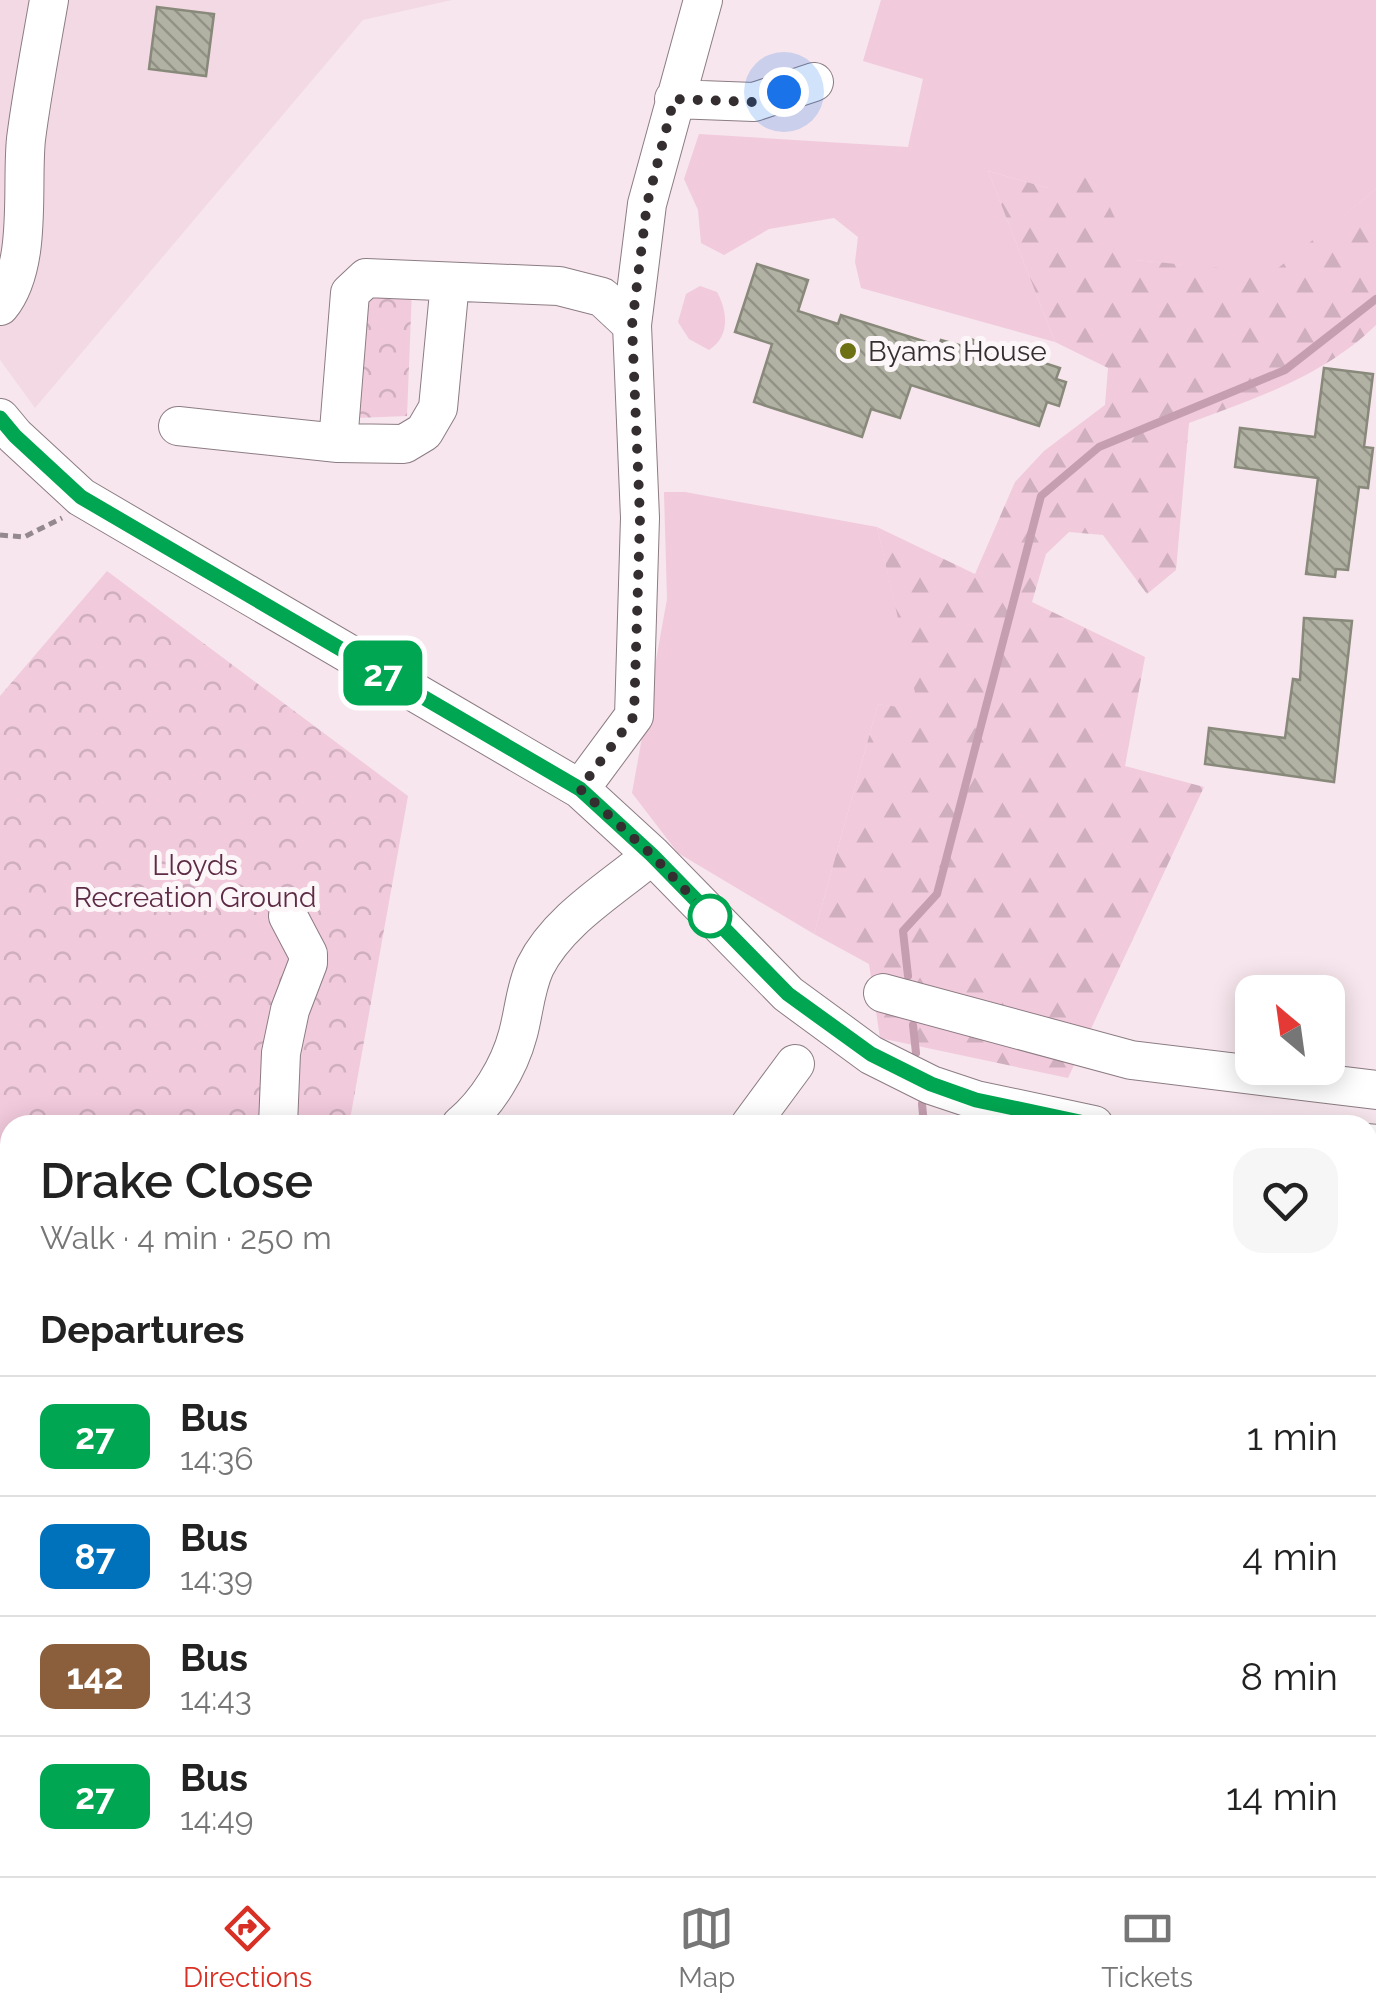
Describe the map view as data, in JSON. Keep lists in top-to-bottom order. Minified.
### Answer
{"parks":["Lloyds Recreation Ground"],"places":["Byams House"],"lines":["bus line 27"],"north":"top left","page":{"on_map":"27","heading":[["Drake Close","Walk · 4 min · 250 m"],"Departures"],"list":[{"mark":"27","name":"Bus","note":"14:36","value":"1 min"},{"mark":"87","name":"Bus","note":"14:39","value":"4 min"},{"mark":"142","name":"Bus","note":"14:43","value":"8 min"},{"mark":"27","name":"Bus","note":"14:49","value":"14 min"}],"tabs":["Directions","Map","Tickets"]}}
